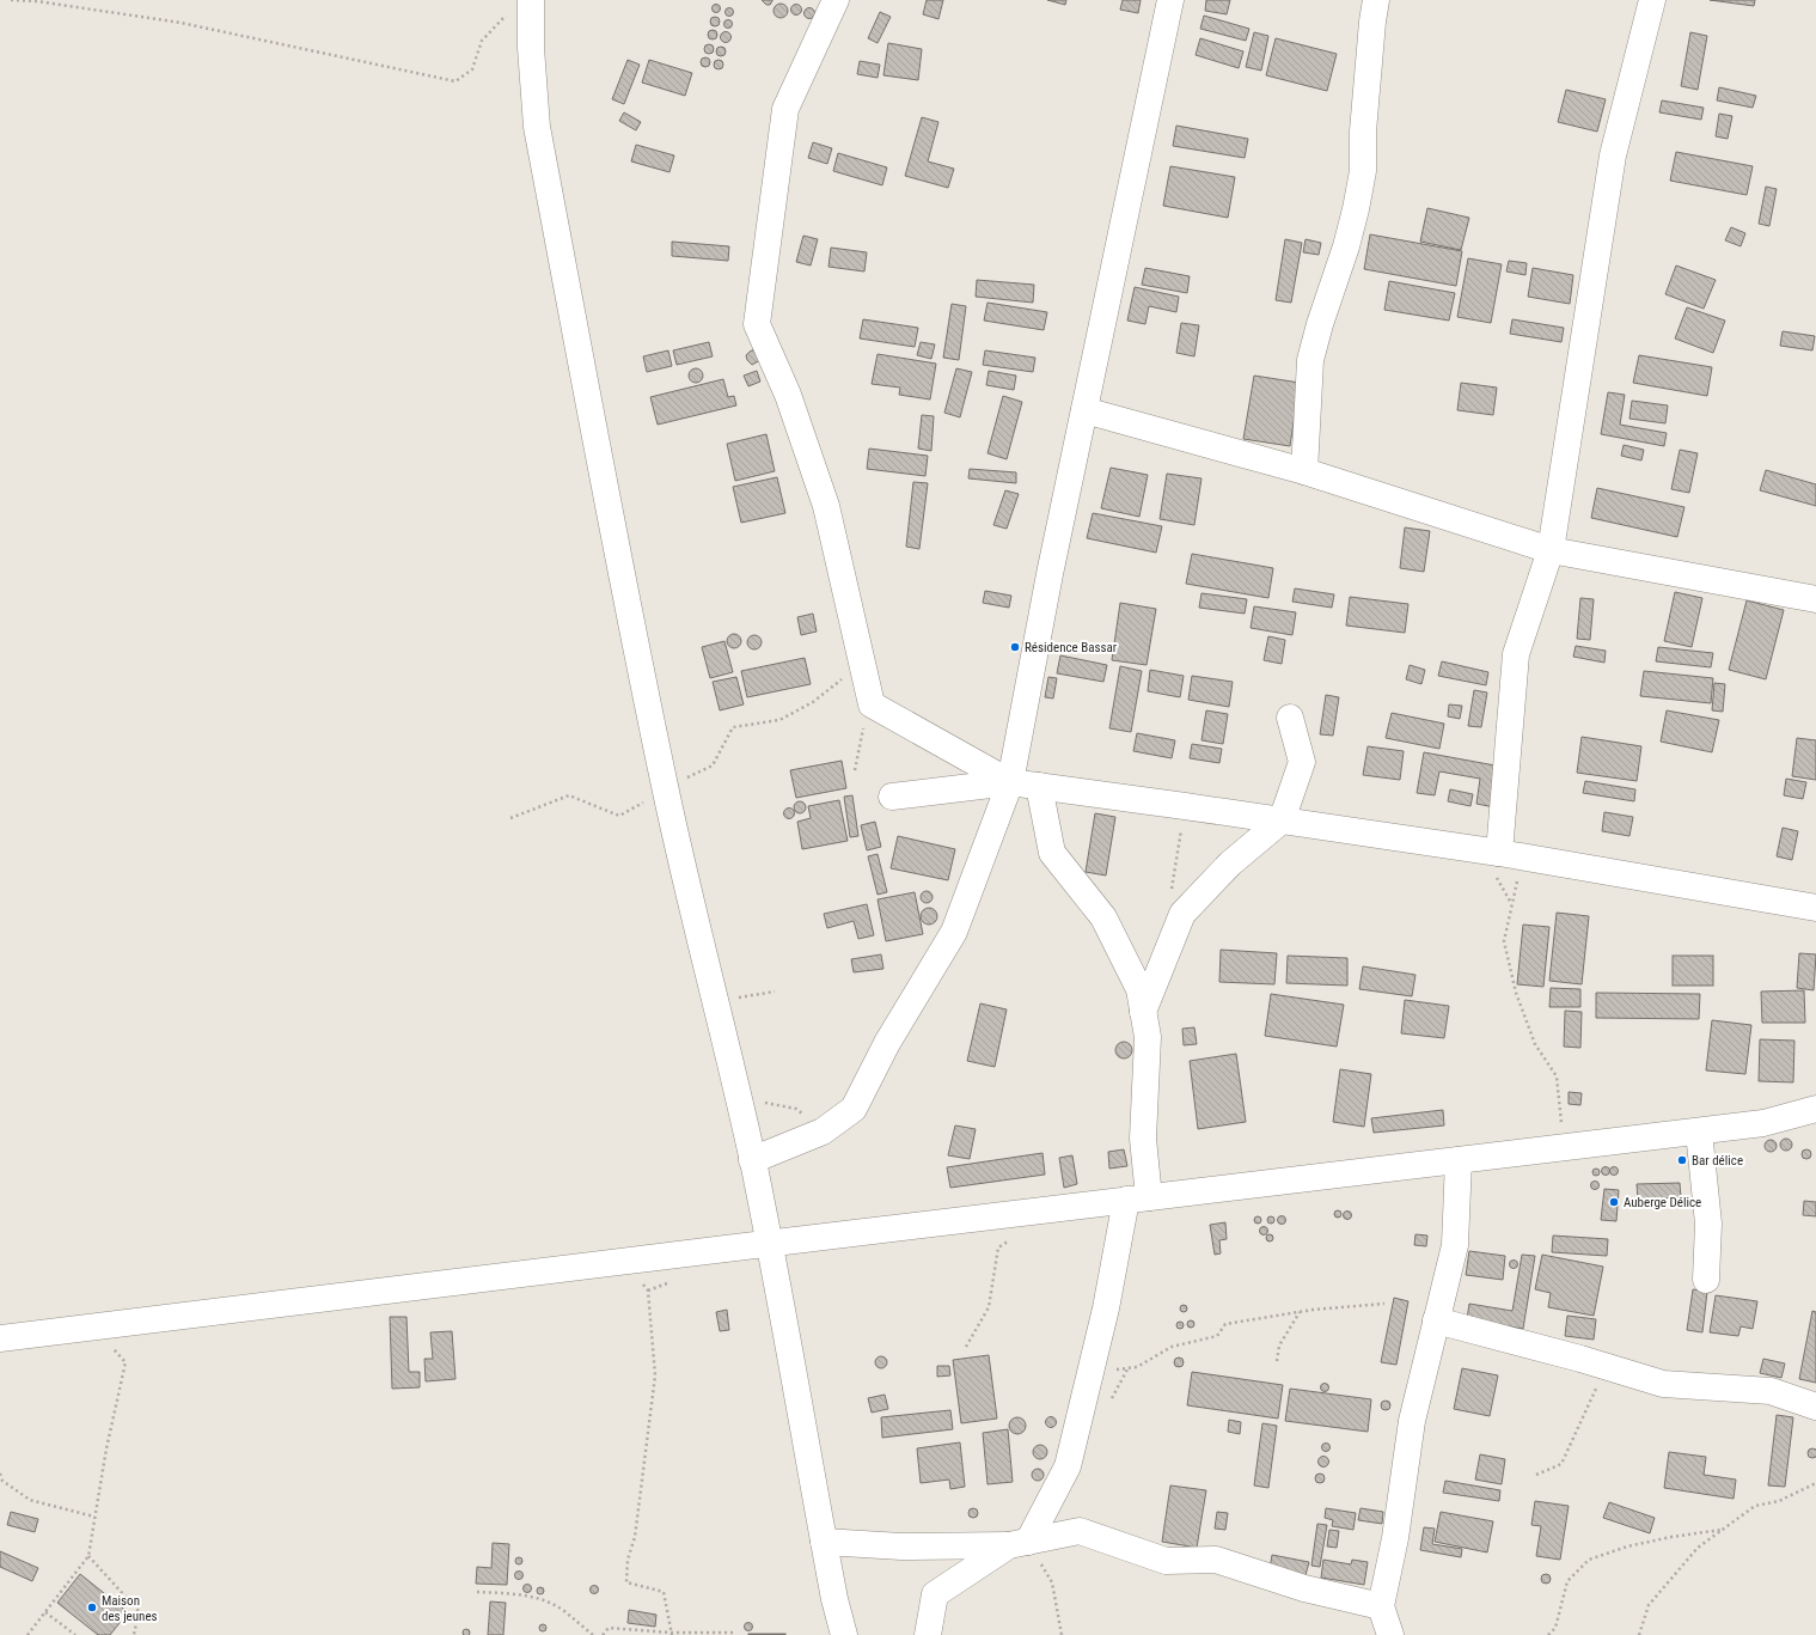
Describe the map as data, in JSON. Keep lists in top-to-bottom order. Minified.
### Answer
{"places":["Résidence Bassar","Bar délice","Auberge Délice","Maison des jeunes"]}
